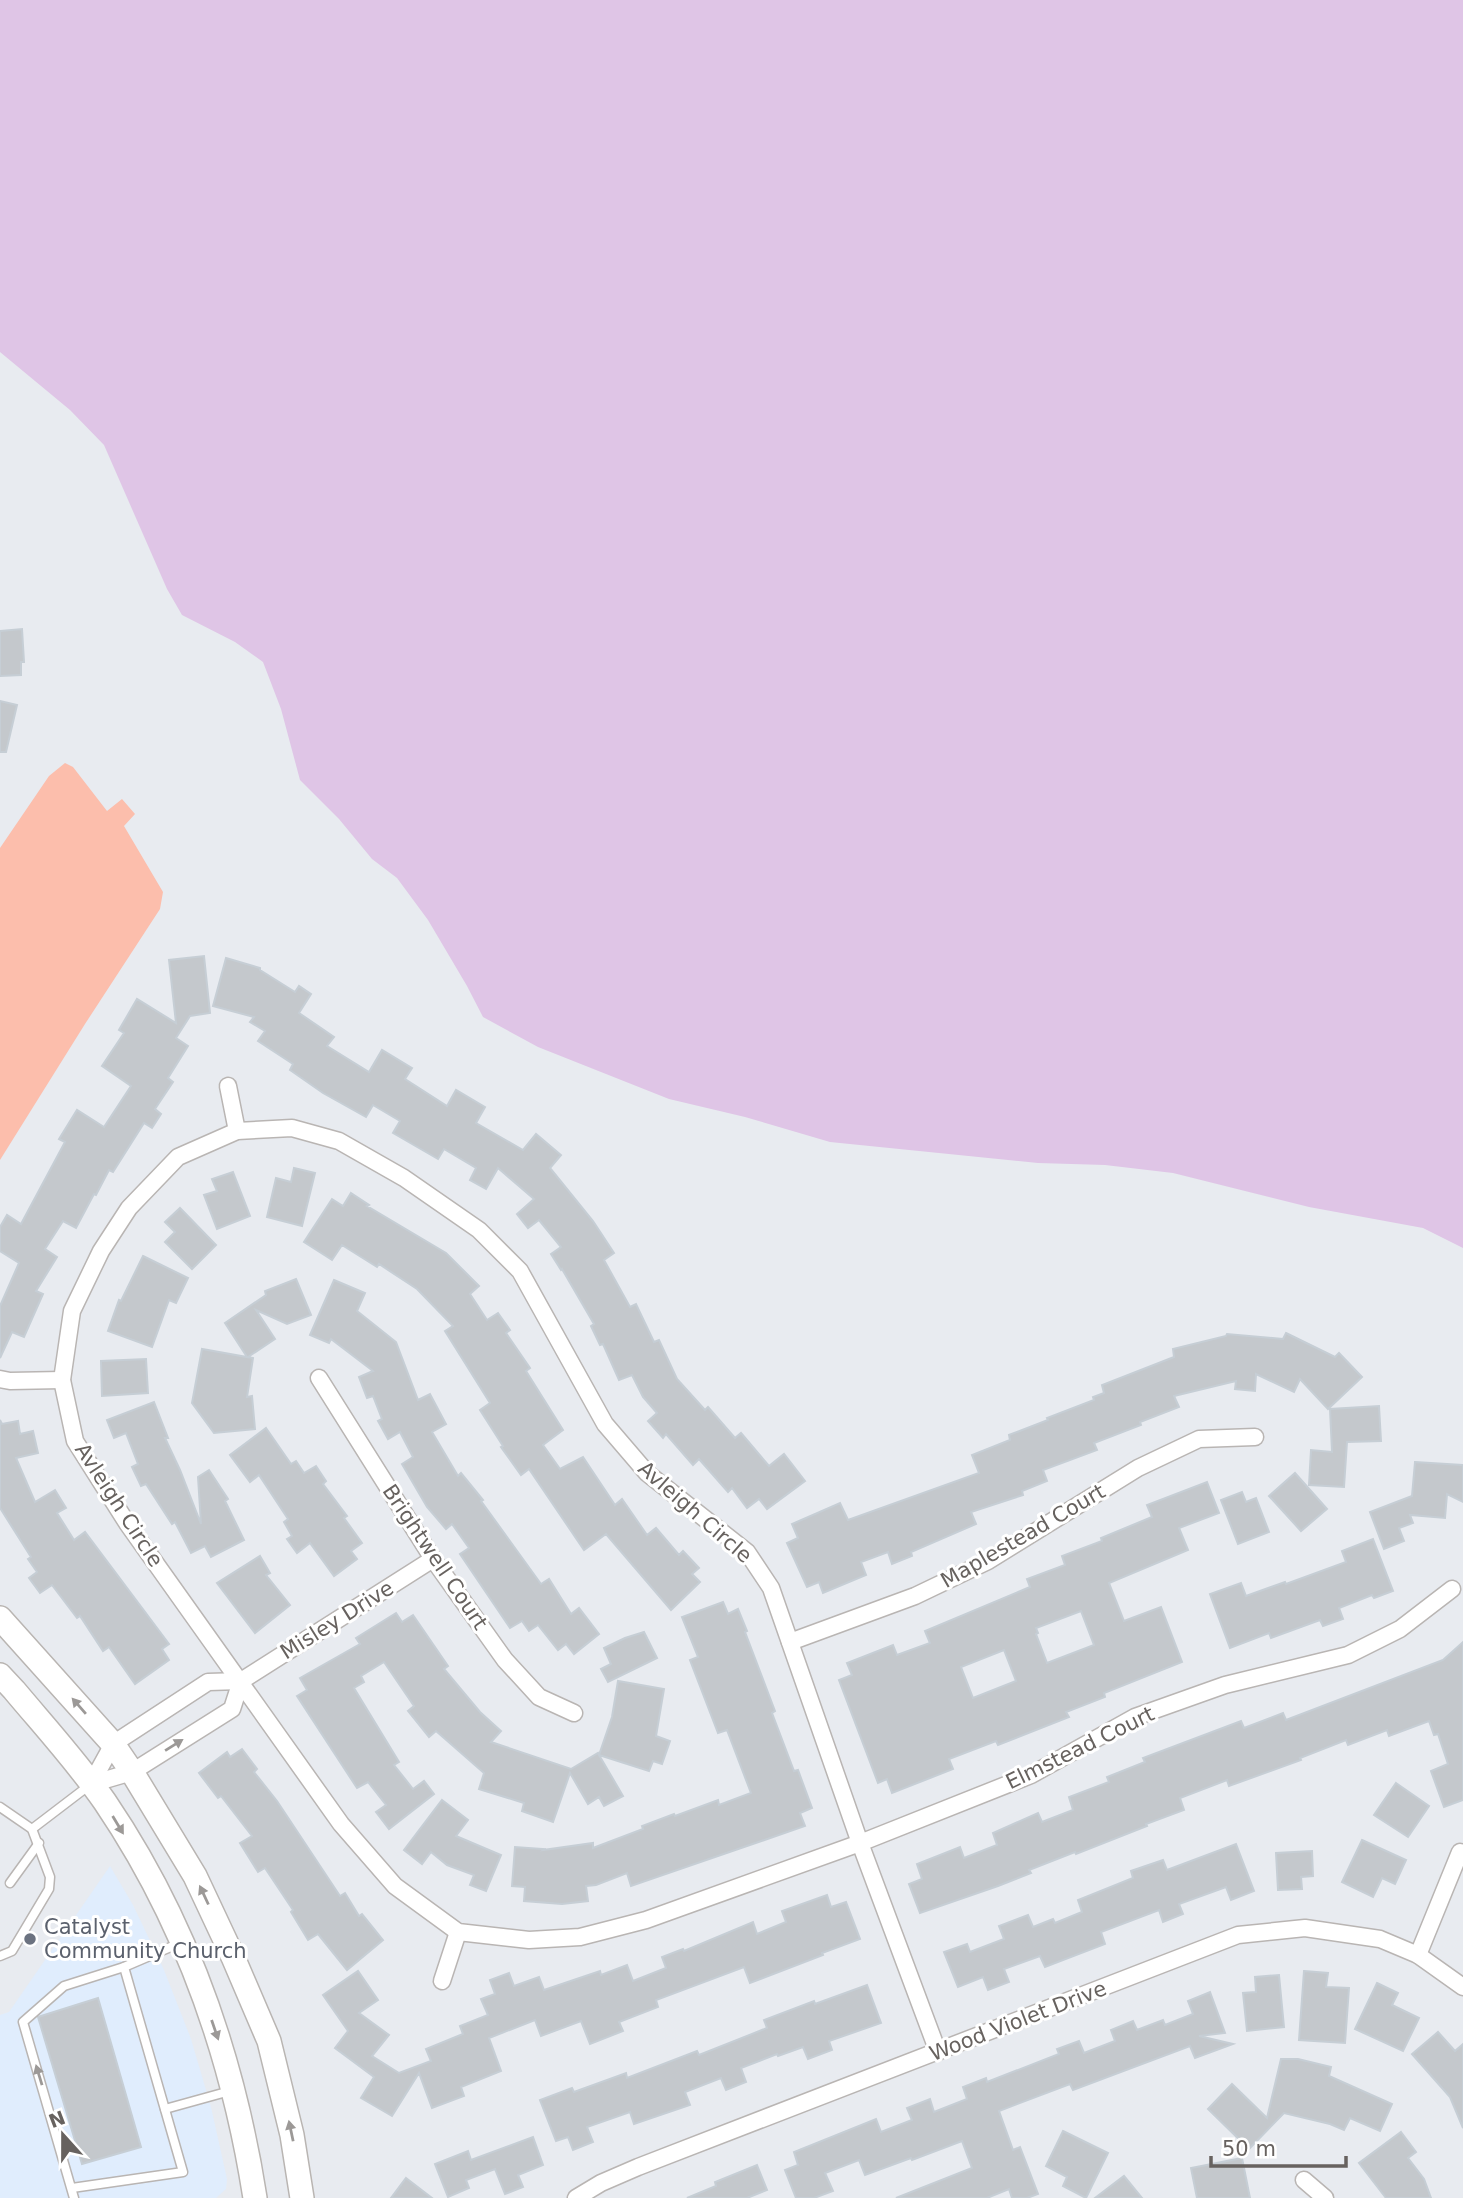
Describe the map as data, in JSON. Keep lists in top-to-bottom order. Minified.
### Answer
{"streets":{"street":["Avleigh Circle","Maplestead Court","Brightwell Court","Misley Drive","Elmstead Court","Wood Violet Drive"]},"crossings":[["Avleigh Circle","Maplestead Court"],["Avleigh Circle","Misley Drive"],["Avleigh Circle","Elmstead Court"],["Brightwell Court","Misley Drive"]],"places":["Catalyst Community Church"],"scale_bar":"50 m","north":"top"}
